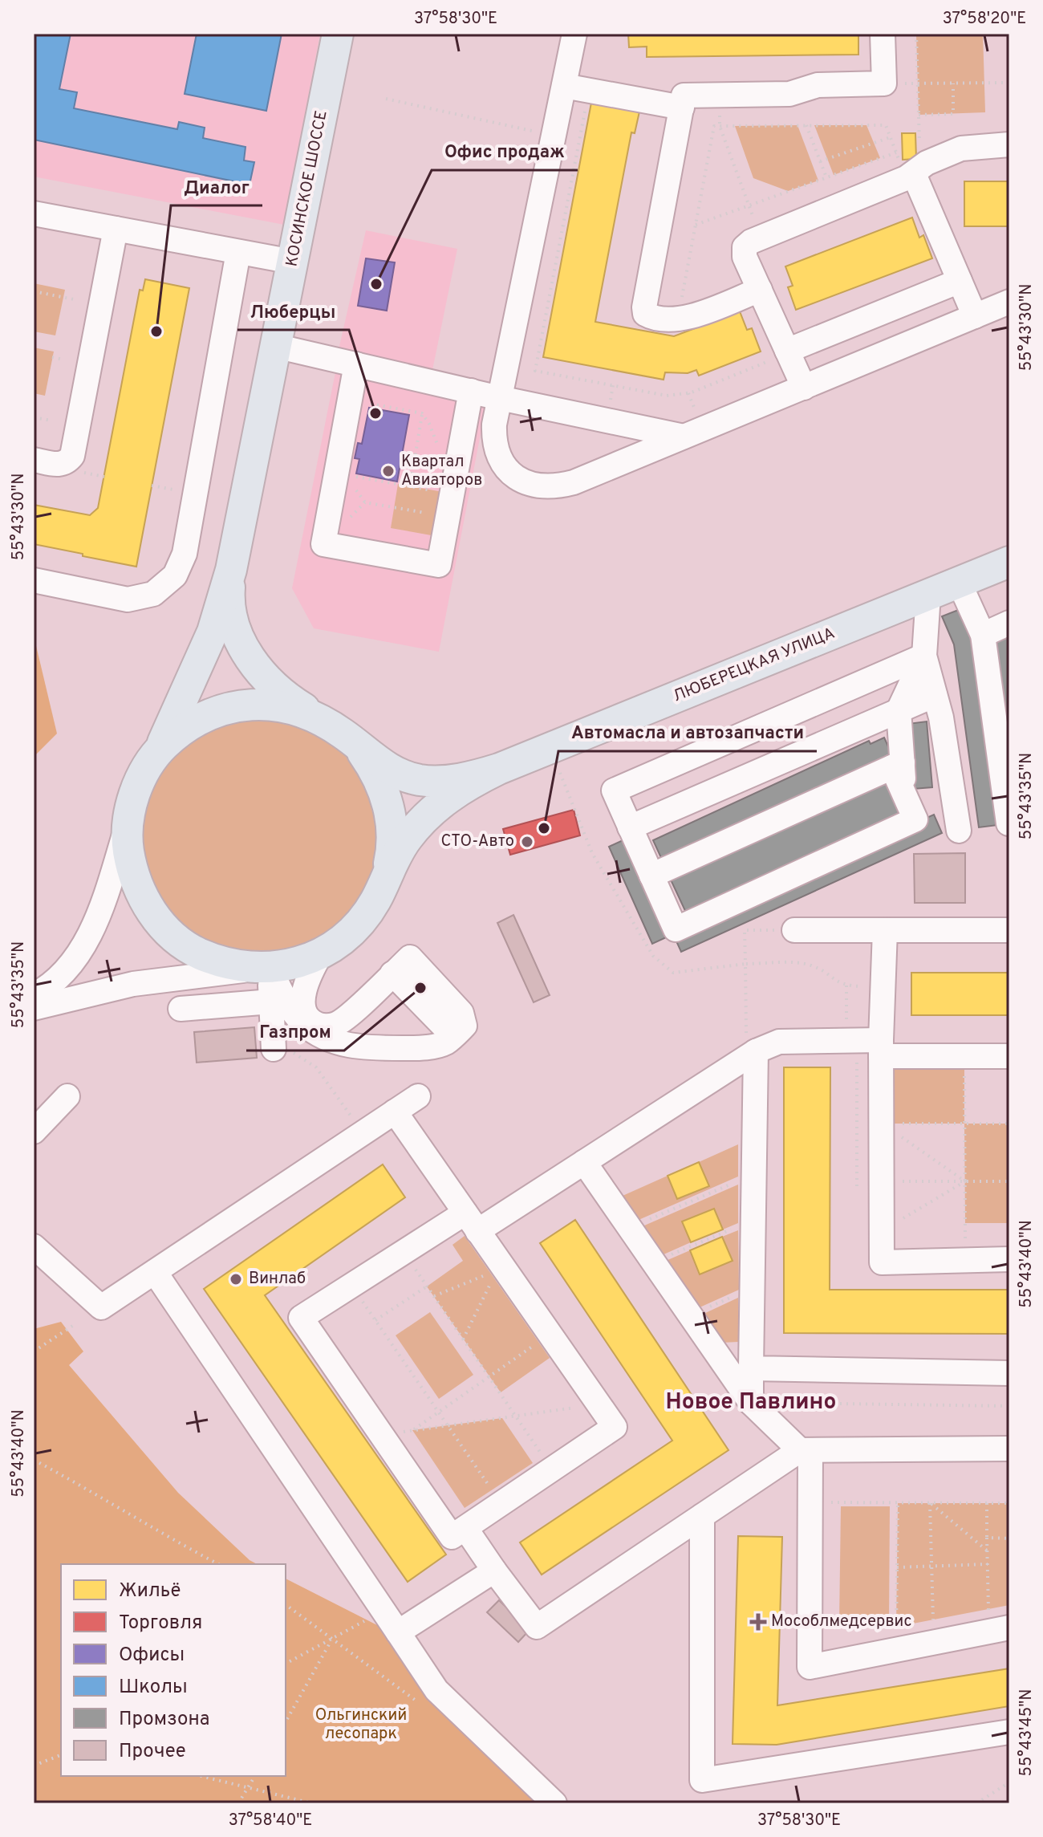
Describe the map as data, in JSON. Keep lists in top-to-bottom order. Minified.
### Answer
{"streets":{"main road":["КОСИНСКОЕ ШОССЕ","ЛЮБЕРЕЦКАЯ УЛИЦА"]},"districts":["Новое Павлино"],"parks":["Ольгинский лесопарк"],"places":{"other":["Офис продаж","Диалог","Люберцы","Квартал Авиаторов","Автомасла и автозапчасти","СТО-Авто","Газпром","Винлаб"],"health":["Мособлмедсервис"]},"legend":["Жильё","Торговля","Офисы","Школы","Промзона","Прочее"],"coordinates":["37°58'30\"E","37°58'20\"E","55°43'30\"N","55°43'35\"N","55°43'40\"N","55°43'45\"N","37°58'40\"E"]}
